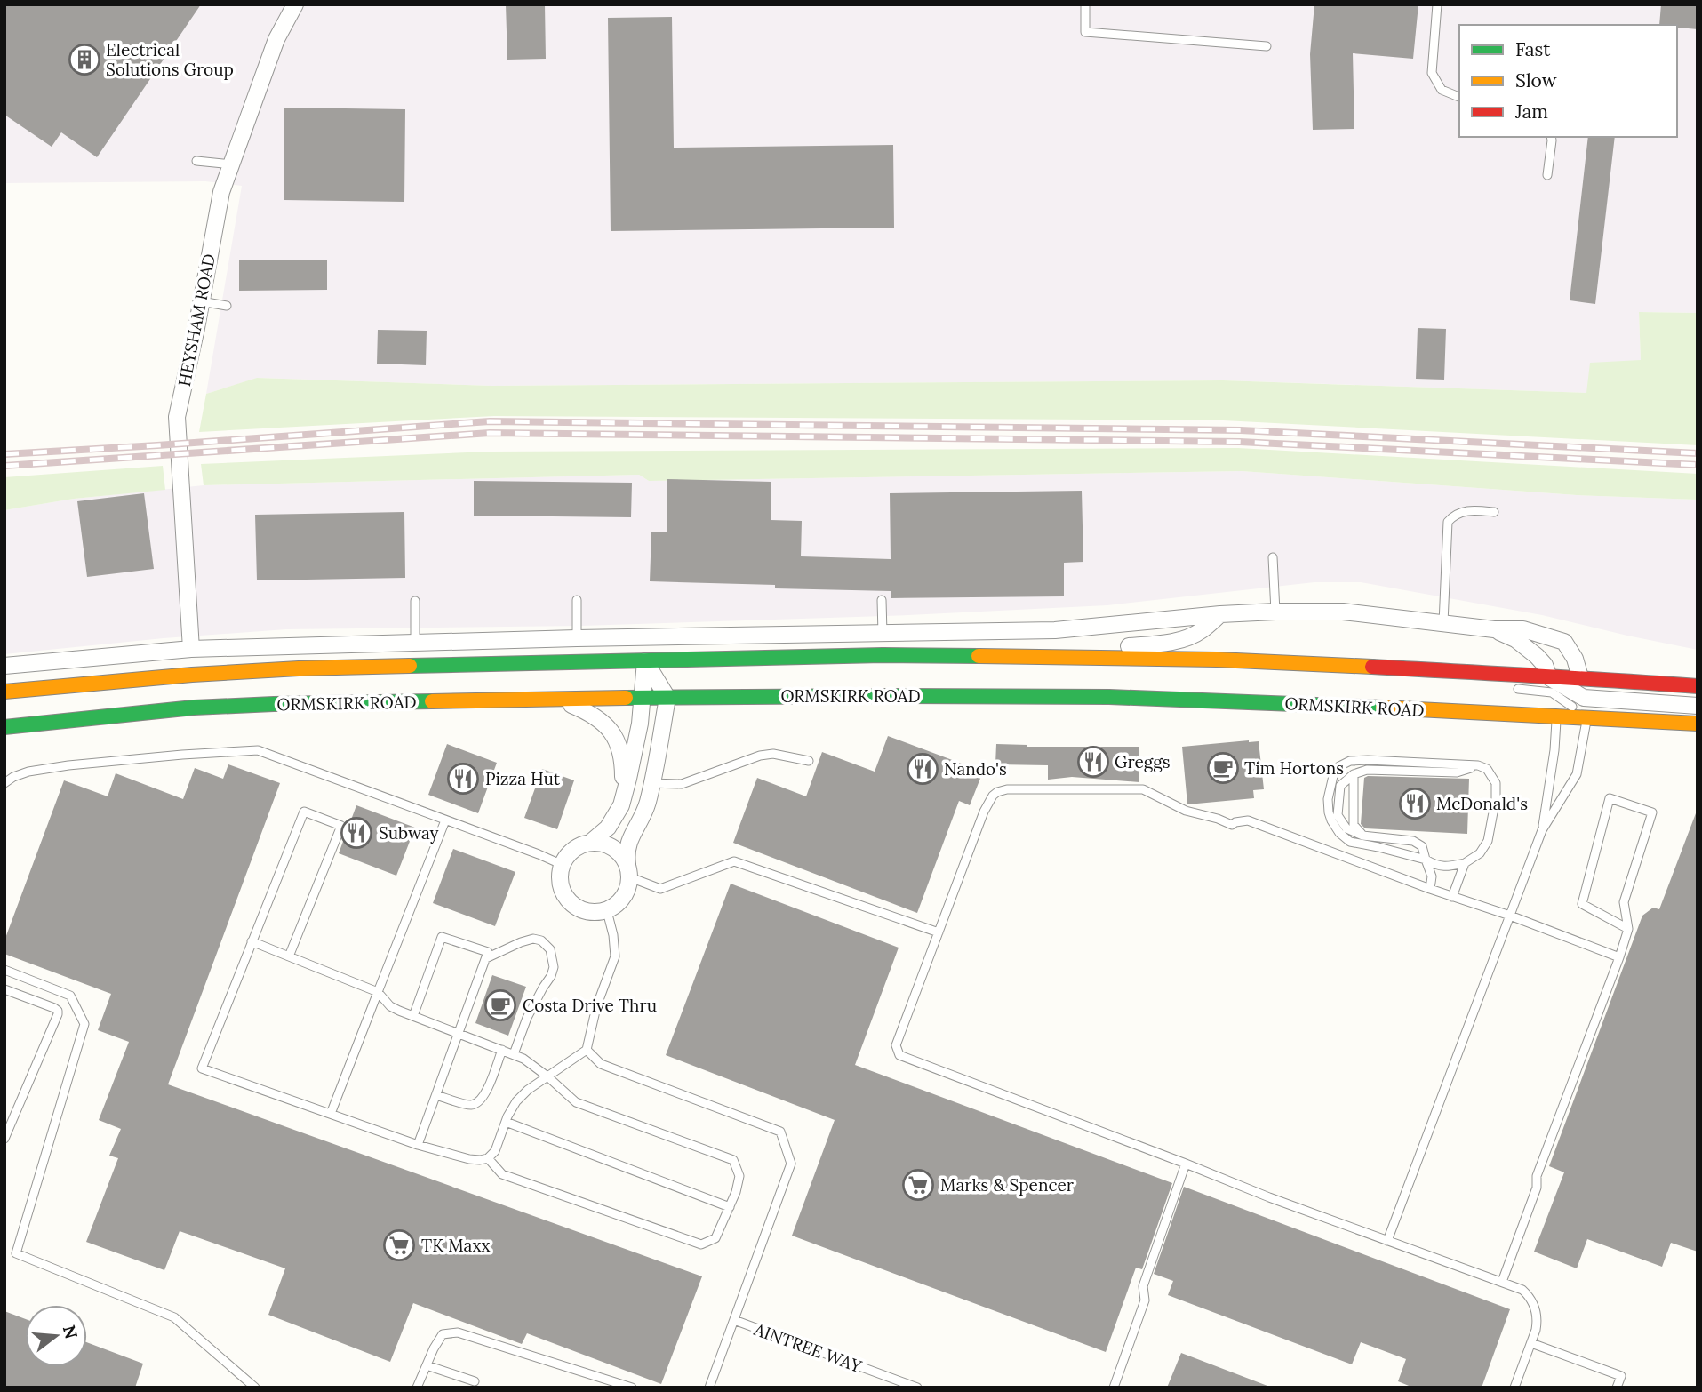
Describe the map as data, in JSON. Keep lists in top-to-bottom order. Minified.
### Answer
{"streets":{"highway":["ORMSKIRK ROAD"],"street":["HEYSHAM ROAD"],"lane":["AINTREE WAY"]},"places":{"building":["Electrical Solutions Group"],"restaurant":["Greggs","Nando's","Pizza Hut","McDonald's","Subway"],"cafe":["Tim Hortons","Costa Drive Thru"],"supermarket":["Marks & Spencer","TK Maxx"]},"legend":["Fast","Slow","Jam"],"north":"right"}
